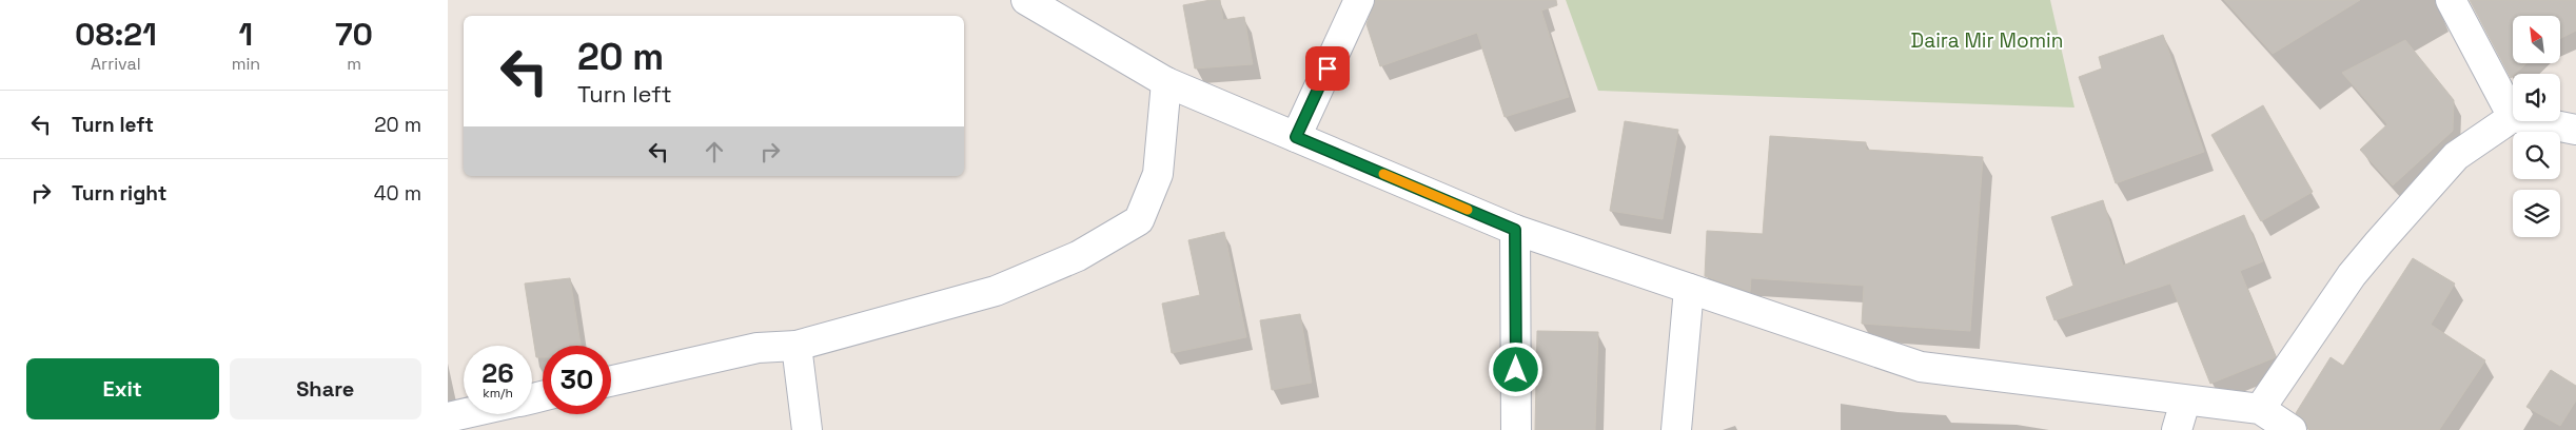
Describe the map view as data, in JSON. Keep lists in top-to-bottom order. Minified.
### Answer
{"parks":["Daira Mir Momin"],"north":"top left","page":{"eta":["08:21","Arrival","1","min","70","m"],"turn":["20 m","Turn left"],"list":[{"name":"Turn left","value":"20 m"},{"name":"Turn right","value":"40 m"}],"speed":"26 km/h","limit":"30","buttons":["Exit","Share"]}}
